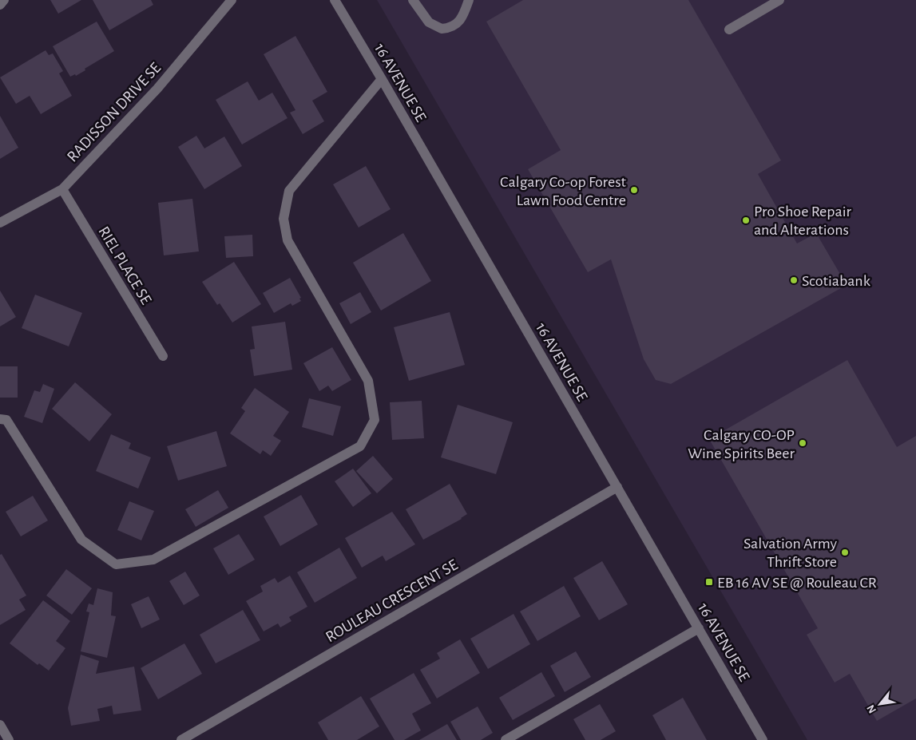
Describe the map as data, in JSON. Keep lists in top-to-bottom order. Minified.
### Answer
{"streets":{"street":["16 AVENUE SE","RADISSON DRIVE SE","RIEL PLACE SE","ROULEAU CRESCENT SE"]},"crossings":[["16 AVENUE SE","ROULEAU CRESCENT SE"],["RADISSON DRIVE SE","RIEL PLACE SE"]],"places":{"other":["Calgary Co-op Forest Lawn Food Centre","Pro Shoe Repair and Alterations","Scotiabank","Calgary CO-OP Wine Spirits Beer","Salvation Army Thrift Store"],"transit":["EB 16 AV SE @ Rouleau CR"]},"north":"bottom left"}
